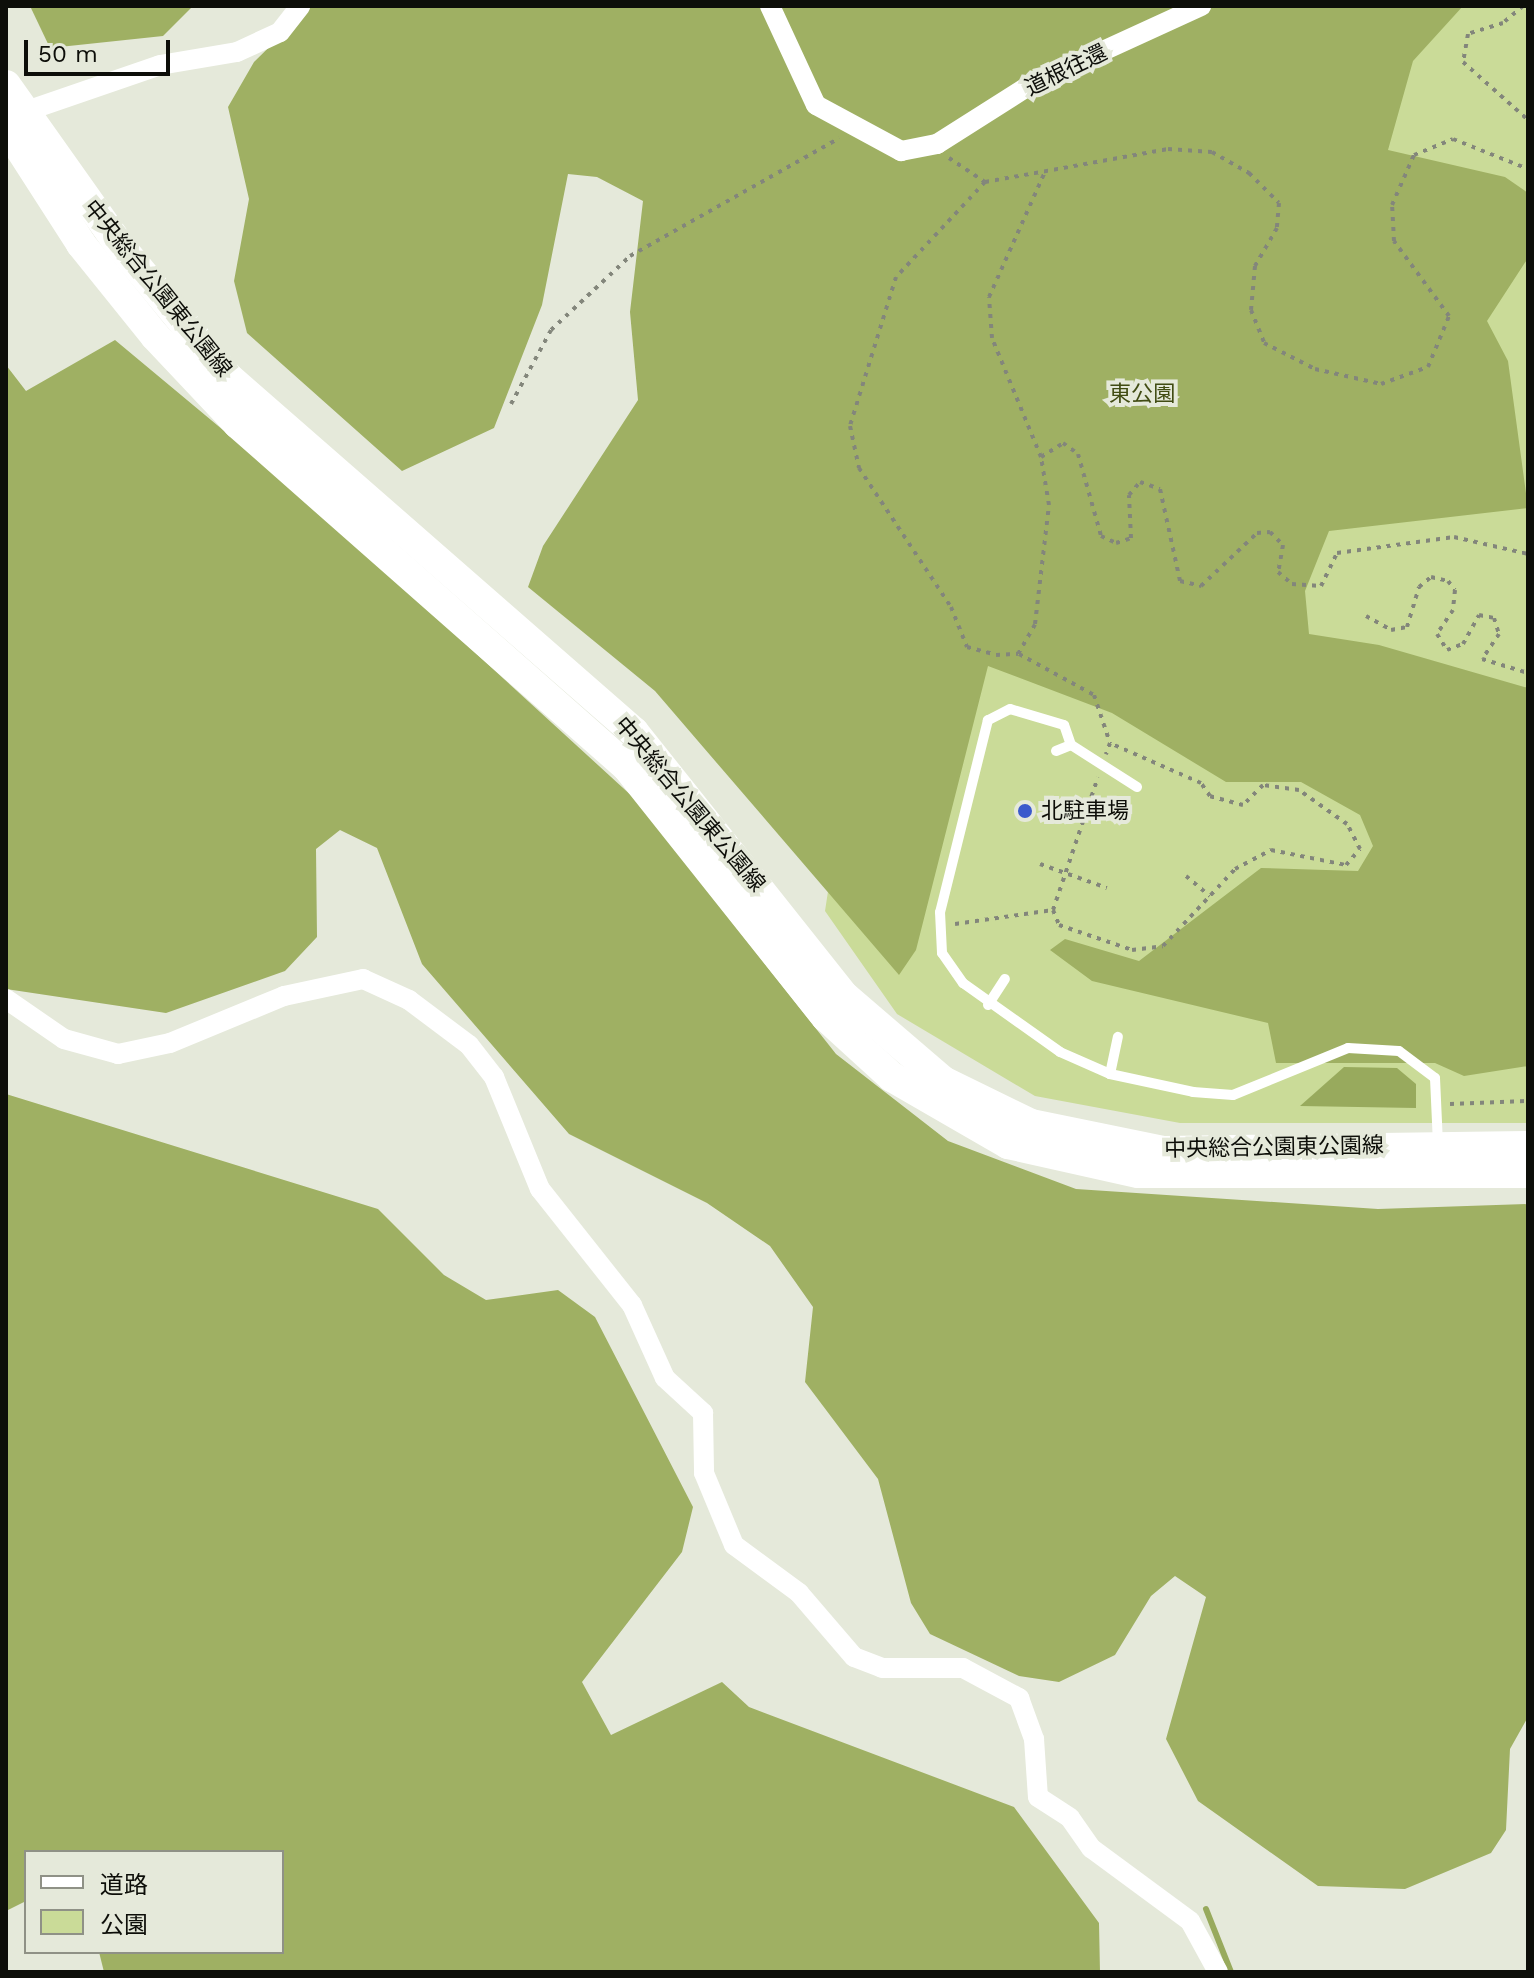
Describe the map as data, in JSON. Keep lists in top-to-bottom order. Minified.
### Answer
{"streets":{"street":["道根往還","中央総合公園東公園線"]},"parks":["東公園"],"places":["北駐車場"],"legend":["道路","公園"],"scale_bar":"50 m"}
